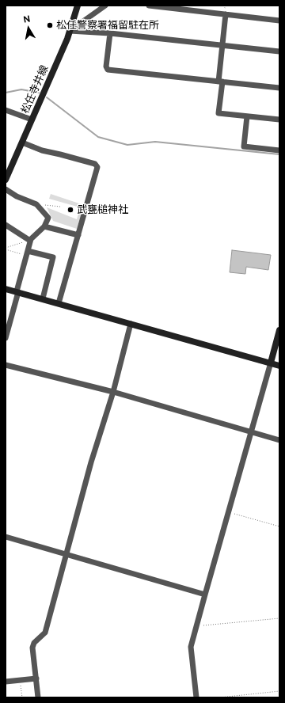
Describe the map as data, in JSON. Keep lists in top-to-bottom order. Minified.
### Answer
{"streets":{"street":["松任寺井線"]},"places":["松任警察署福留駐在所","武甕槌神社"],"north":"top"}
